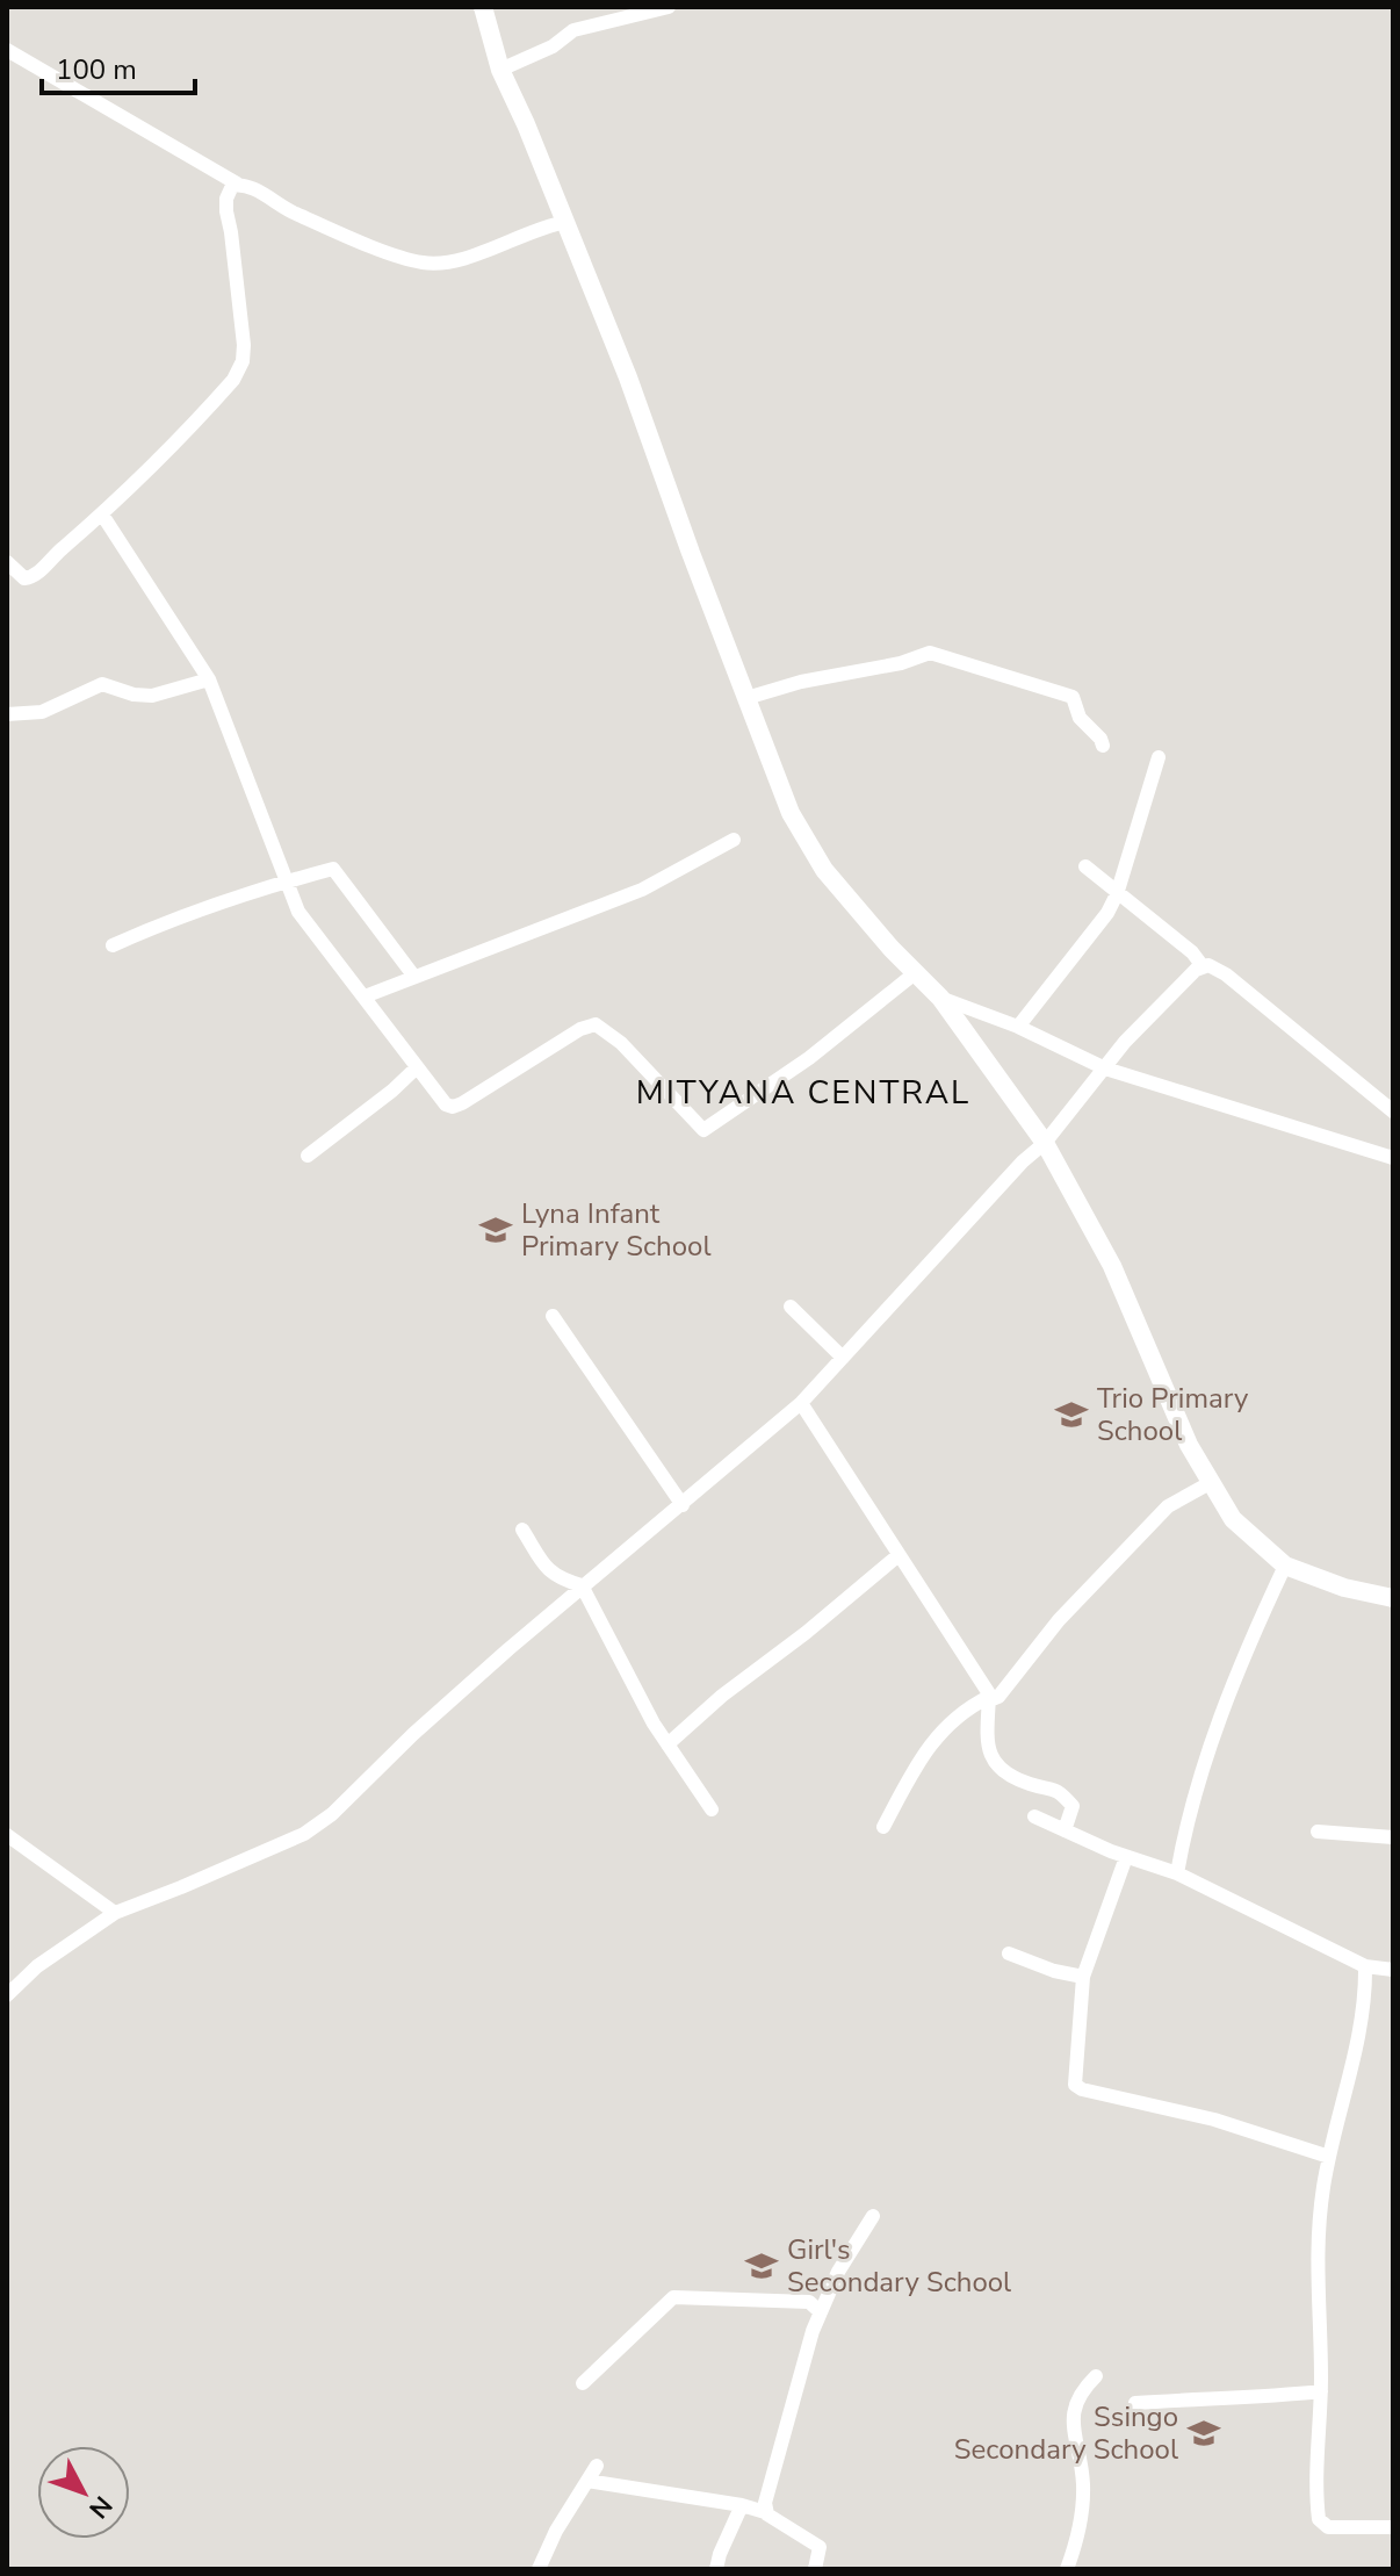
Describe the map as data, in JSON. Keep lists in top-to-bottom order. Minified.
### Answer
{"districts":["MITYANA CENTRAL"],"places":{"school or university":["Lyna Infant Primary School","Trio Primary School","Girl's Secondary School","Ssingo Secondary School"]},"scale_bar":"100 m","north":"bottom right"}
